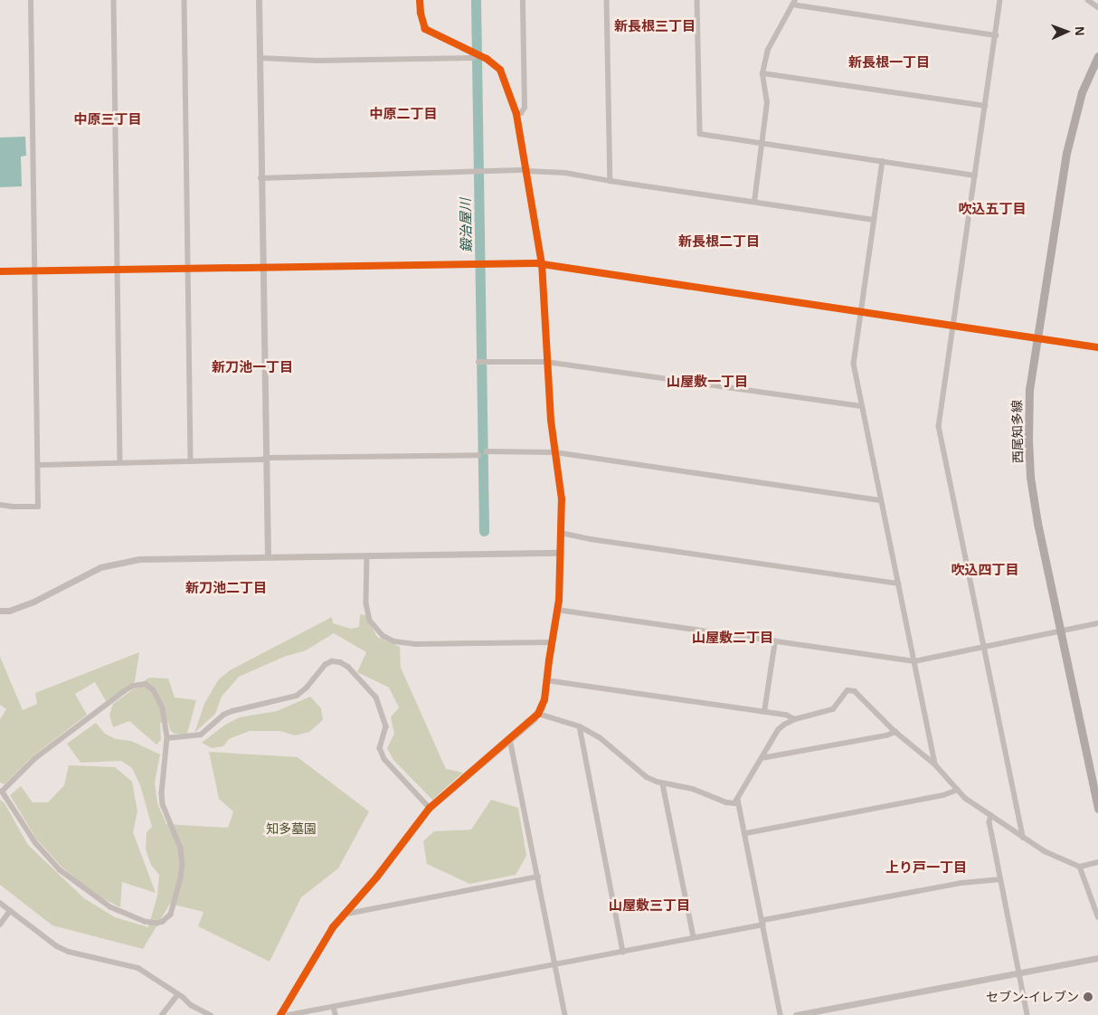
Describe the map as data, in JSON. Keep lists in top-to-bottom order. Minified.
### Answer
{"streets":{"main road":["西尾知多線"]},"districts":["新長根三丁目","新長根一丁目","中原二丁目","中原三丁目","吹込五丁目","新長根二丁目","新刀池一丁目","山屋敷一丁目","吹込四丁目","新刀池二丁目","山屋敷二丁目","上り戸一丁目","山屋敷三丁目"],"water":["鍛治屋川"],"parks":["知多墓園"],"places":["セブン-イレブン"],"north":"right"}
